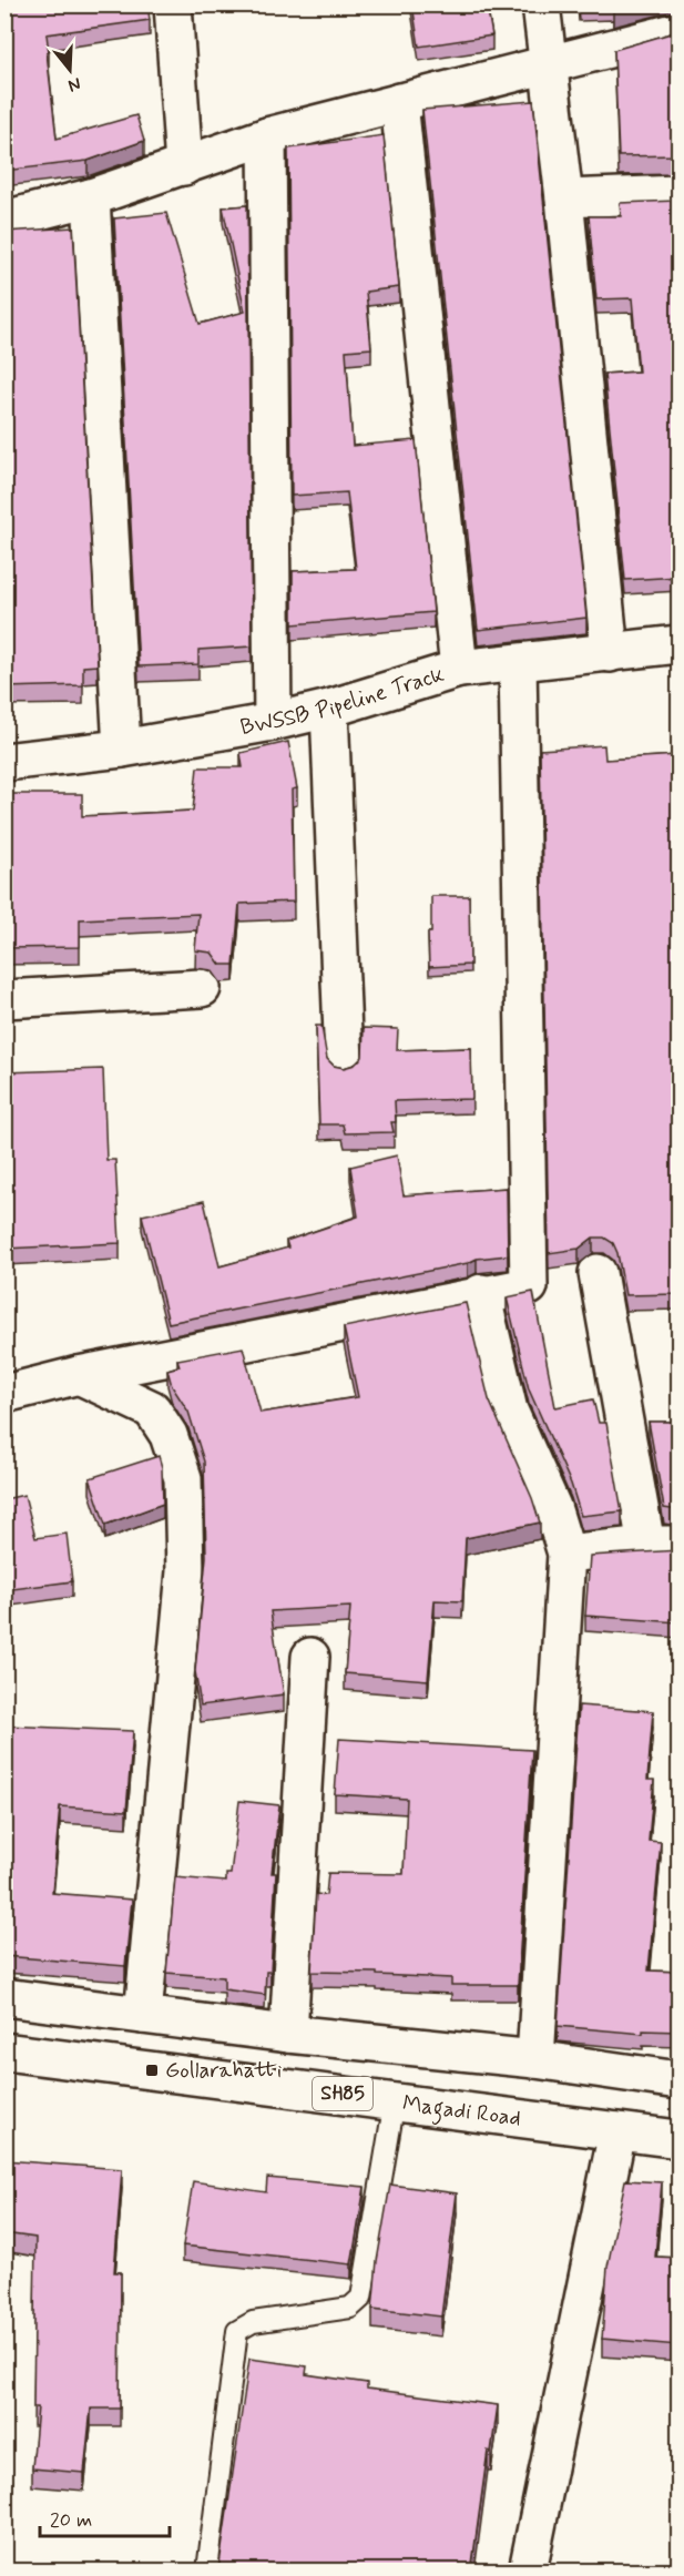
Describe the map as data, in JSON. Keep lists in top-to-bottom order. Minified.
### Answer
{"streets":{"street":["BWSSB Pipeline Track","SH85","Magadi Road"]},"places":{"transit":["Gollarahatti"]},"scale_bar":"20 m","north":"bottom"}
